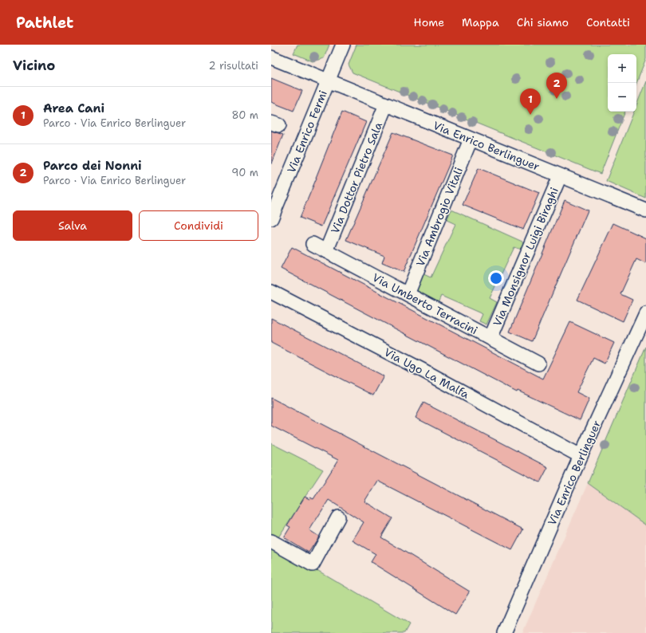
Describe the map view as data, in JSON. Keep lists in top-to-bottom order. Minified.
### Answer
{"streets":{"street":["Via Enrico Fermi","Via Enrico Berlinguer","Via Dottor Pietro Sala","Via Ambrogio Vitali","Via Monsignor Luigi Biraghi","Via Umberto Terracini","Via Ugo La Malfa"]},"crossings":[["Via Enrico Fermi","Via Enrico Berlinguer"],["Via Enrico Berlinguer","Via Dottor Pietro Sala"],["Via Enrico Berlinguer","Via Ambrogio Vitali"],["Via Enrico Berlinguer","Via Monsignor Luigi Biraghi"],["Via Enrico Berlinguer","Via Ugo La Malfa"],["Via Dottor Pietro Sala","Via Umberto Terracini"],["Via Ambrogio Vitali","Via Umberto Terracini"],["Via Monsignor Luigi Biraghi","Via Umberto Terracini"]],"page":{"header":"Pathlet","nav":["Home","Mappa","Chi siamo","Contatti"],"heading":["Vicino","2 risultati"],"map_buttons":["+","−"],"pins":["2","1"],"list":[{"mark":"1","name":"Area Cani","note":"Parco · Via Enrico Berlinguer","value":"80 m"},{"mark":"2","name":"Parco dei Nonni","note":"Parco · Via Enrico Berlinguer","value":"90 m"}],"buttons":["Salva","Condividi"]}}
